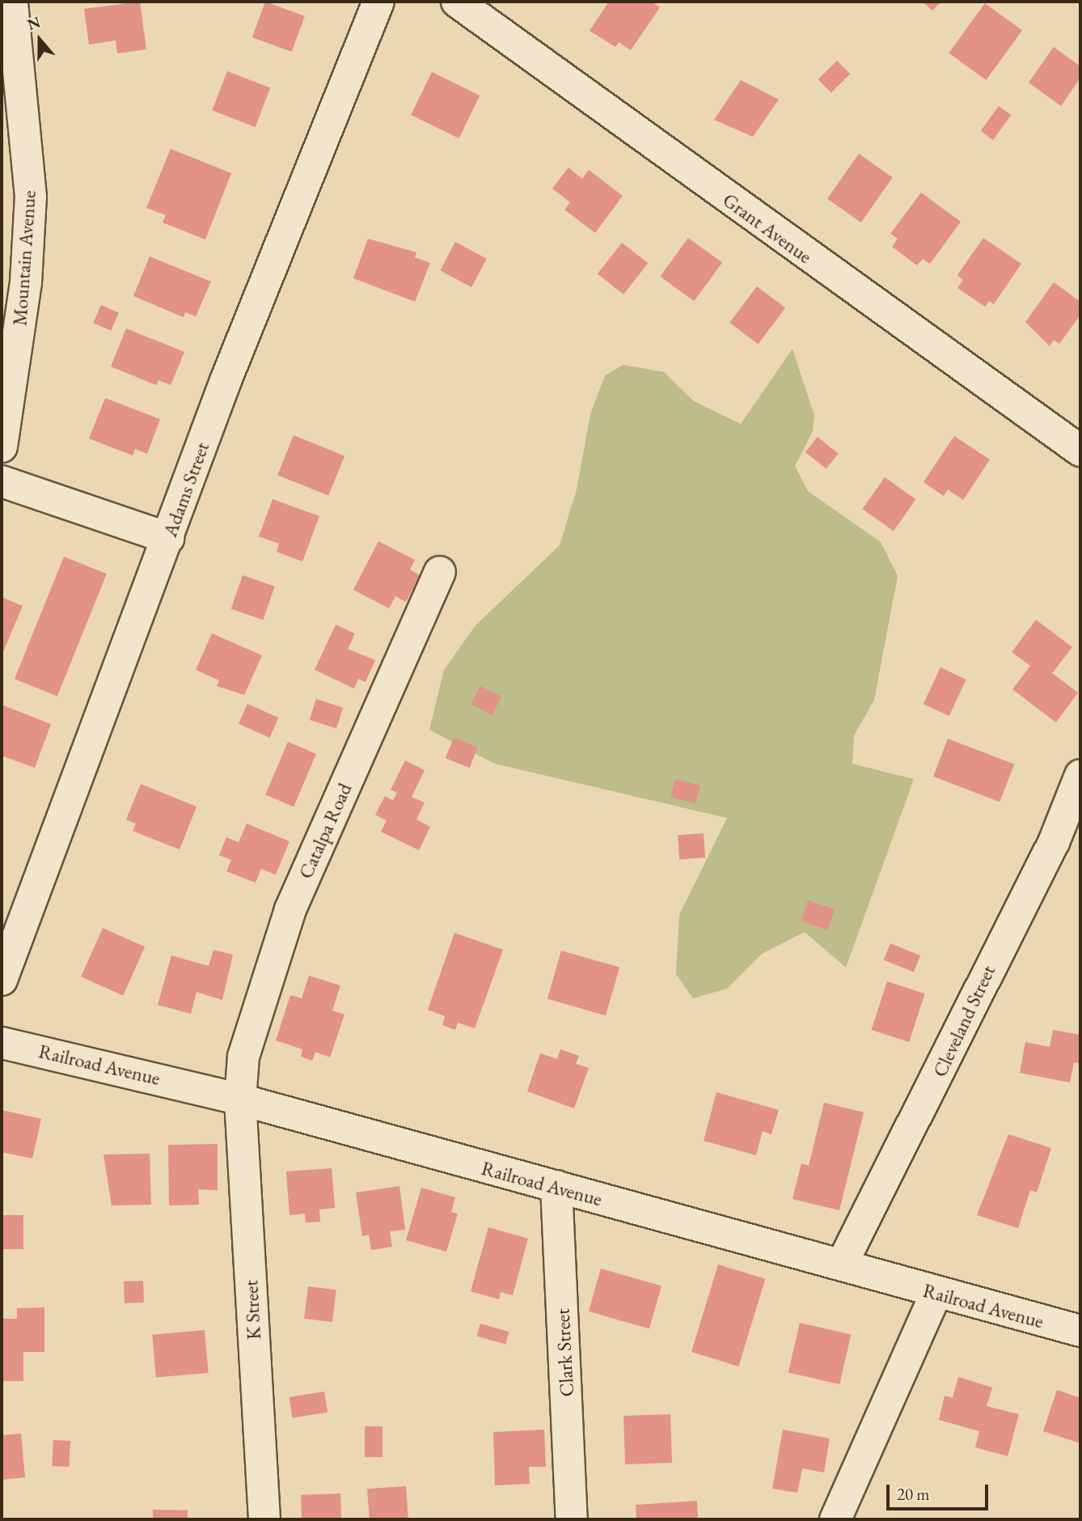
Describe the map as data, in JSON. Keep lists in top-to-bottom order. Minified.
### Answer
{"streets":{"street":["Grant Avenue","Mountain Avenue","Adams Street","Catalpa Road","Cleveland Street","Railroad Avenue","K Street","Clark Street"]},"crossings":[["Catalpa Road","Railroad Avenue"],["Catalpa Road","K Street"],["Cleveland Street","Railroad Avenue"],["Railroad Avenue","K Street"],["Railroad Avenue","Clark Street"]],"scale_bar":"20 m","north":"top"}
